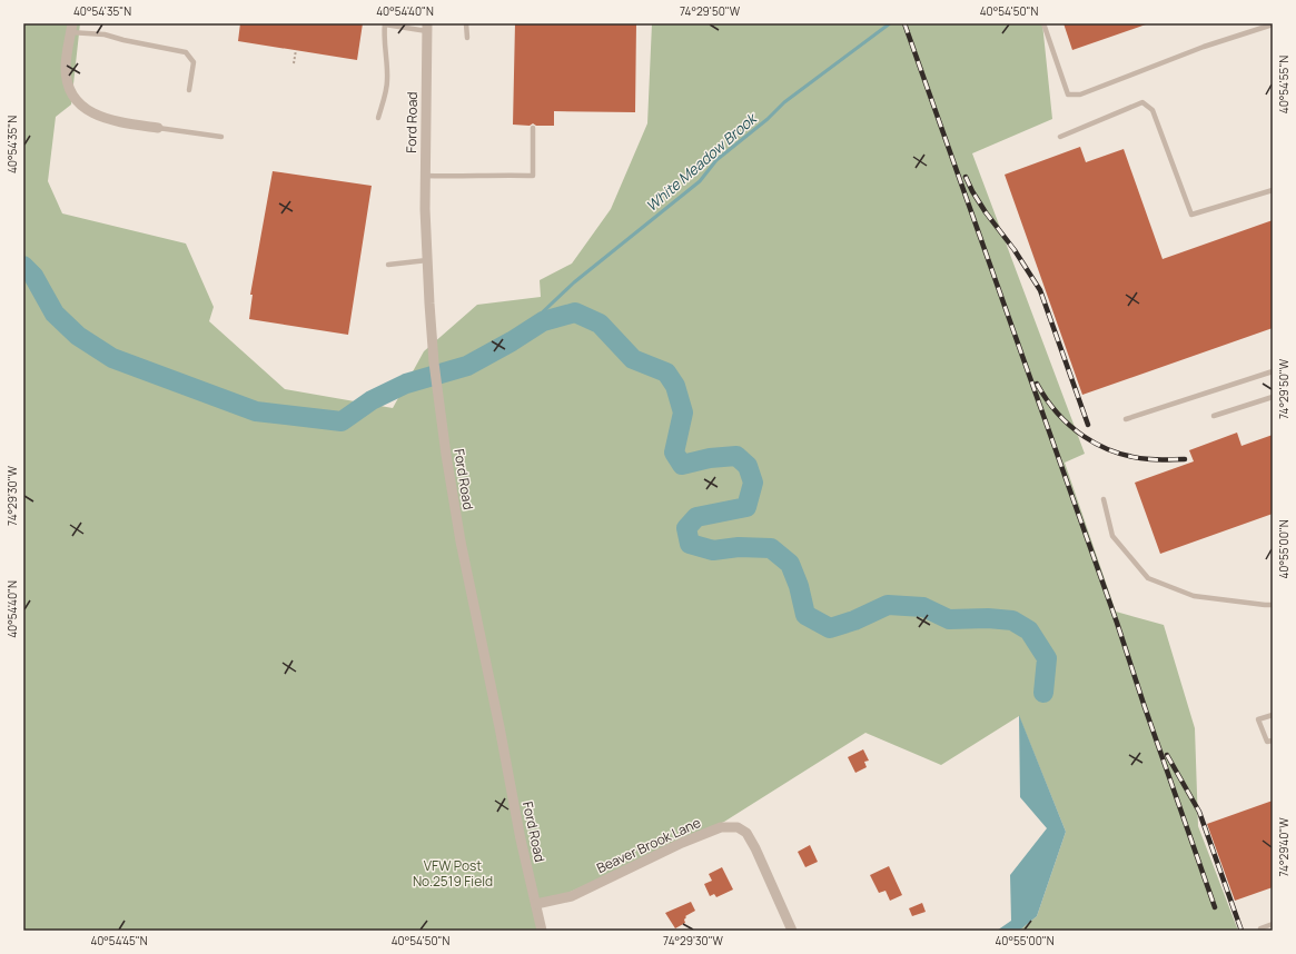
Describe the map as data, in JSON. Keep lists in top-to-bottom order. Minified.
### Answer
{"streets":{"street":["Ford Road","Beaver Brook Lane"]},"crossings":[["Ford Road","Beaver Brook Lane"]],"water":["White Meadow Brook"],"parks":["VFW Post No.2519 Field"],"coordinates":["40°54'35\"N","40°54'40\"N","74°29'50\"W","40°54'50\"N","40°54'55\"N","74°29'30\"W","40°55'00\"N","74°29'40\"W","40°54'45\"N"]}
